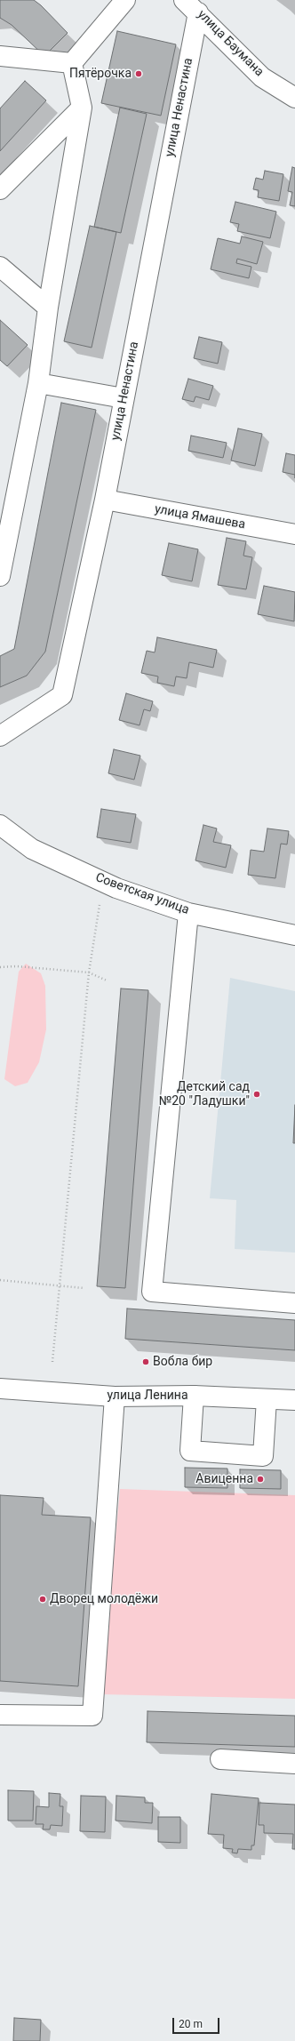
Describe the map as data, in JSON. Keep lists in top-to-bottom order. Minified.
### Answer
{"streets":{"street":["улица Баумана","улица Ненастина","улица Ямашева","Советская улица","улица Ленина"]},"crossings":[["улица Баумана","улица Ненастина"],["улица Ненастина","улица Ямашева"]],"places":["Пятёрочка","Детский сад №20 \"Ладушки\"","Вобла бир","Авиценна","Дворец молодёжи"],"scale_bar":"20 m"}
